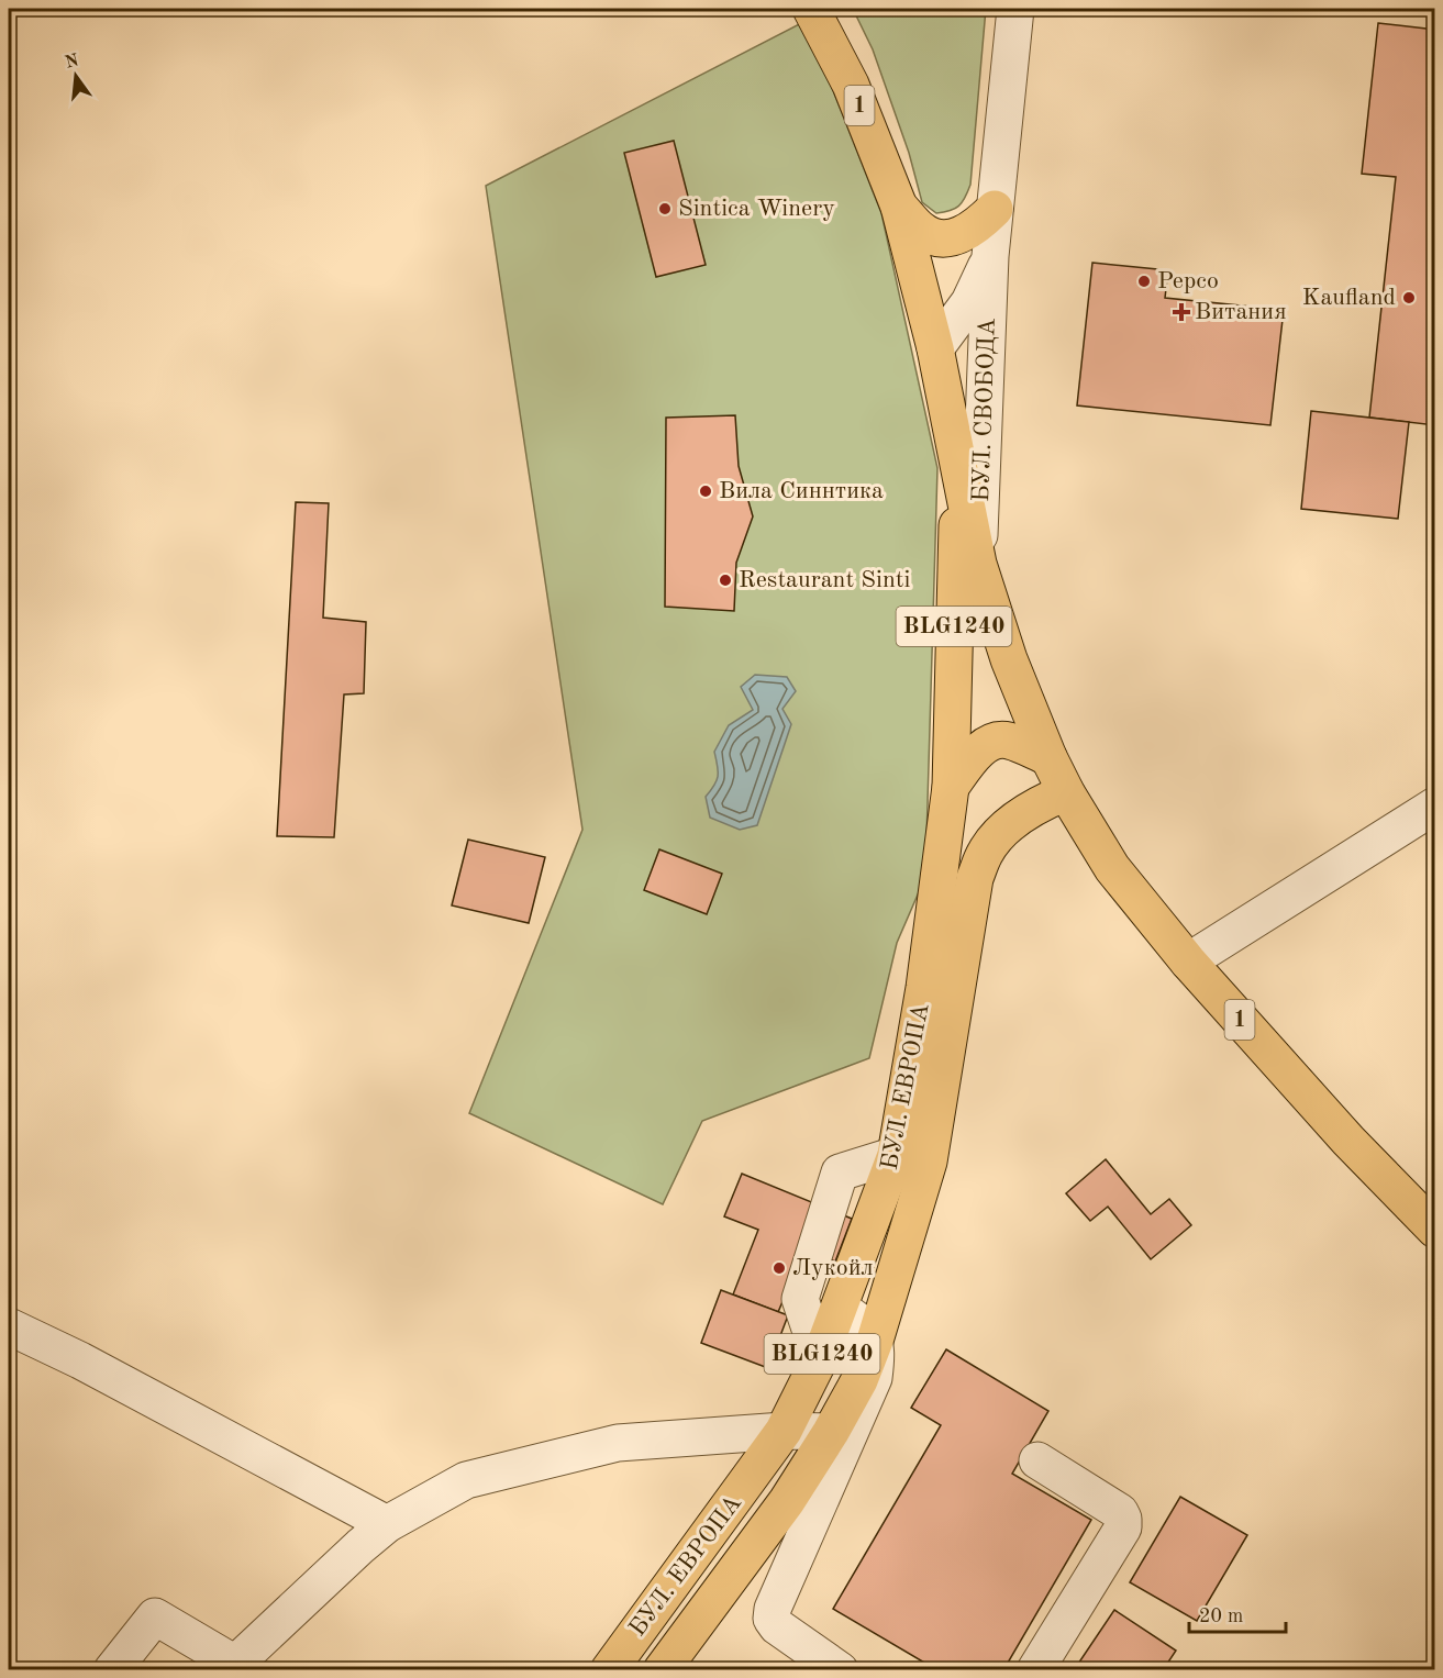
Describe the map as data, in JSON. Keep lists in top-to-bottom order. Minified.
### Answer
{"streets":{"main road":["1","BLG1240","БУЛ. ЕВРОПА"],"street":["БУЛ. СВОБОДА"]},"crossings":[["1","БУЛ. СВОБОДА"],["1","БУЛ. ЕВРОПА"]],"places":{"other":["Sintica Winery","Pepco","Kaufland","Вила Синнтика","Restaurant Sinti","Лукойл"],"health":["Витания"]},"scale_bar":"20 m","north":"top"}
